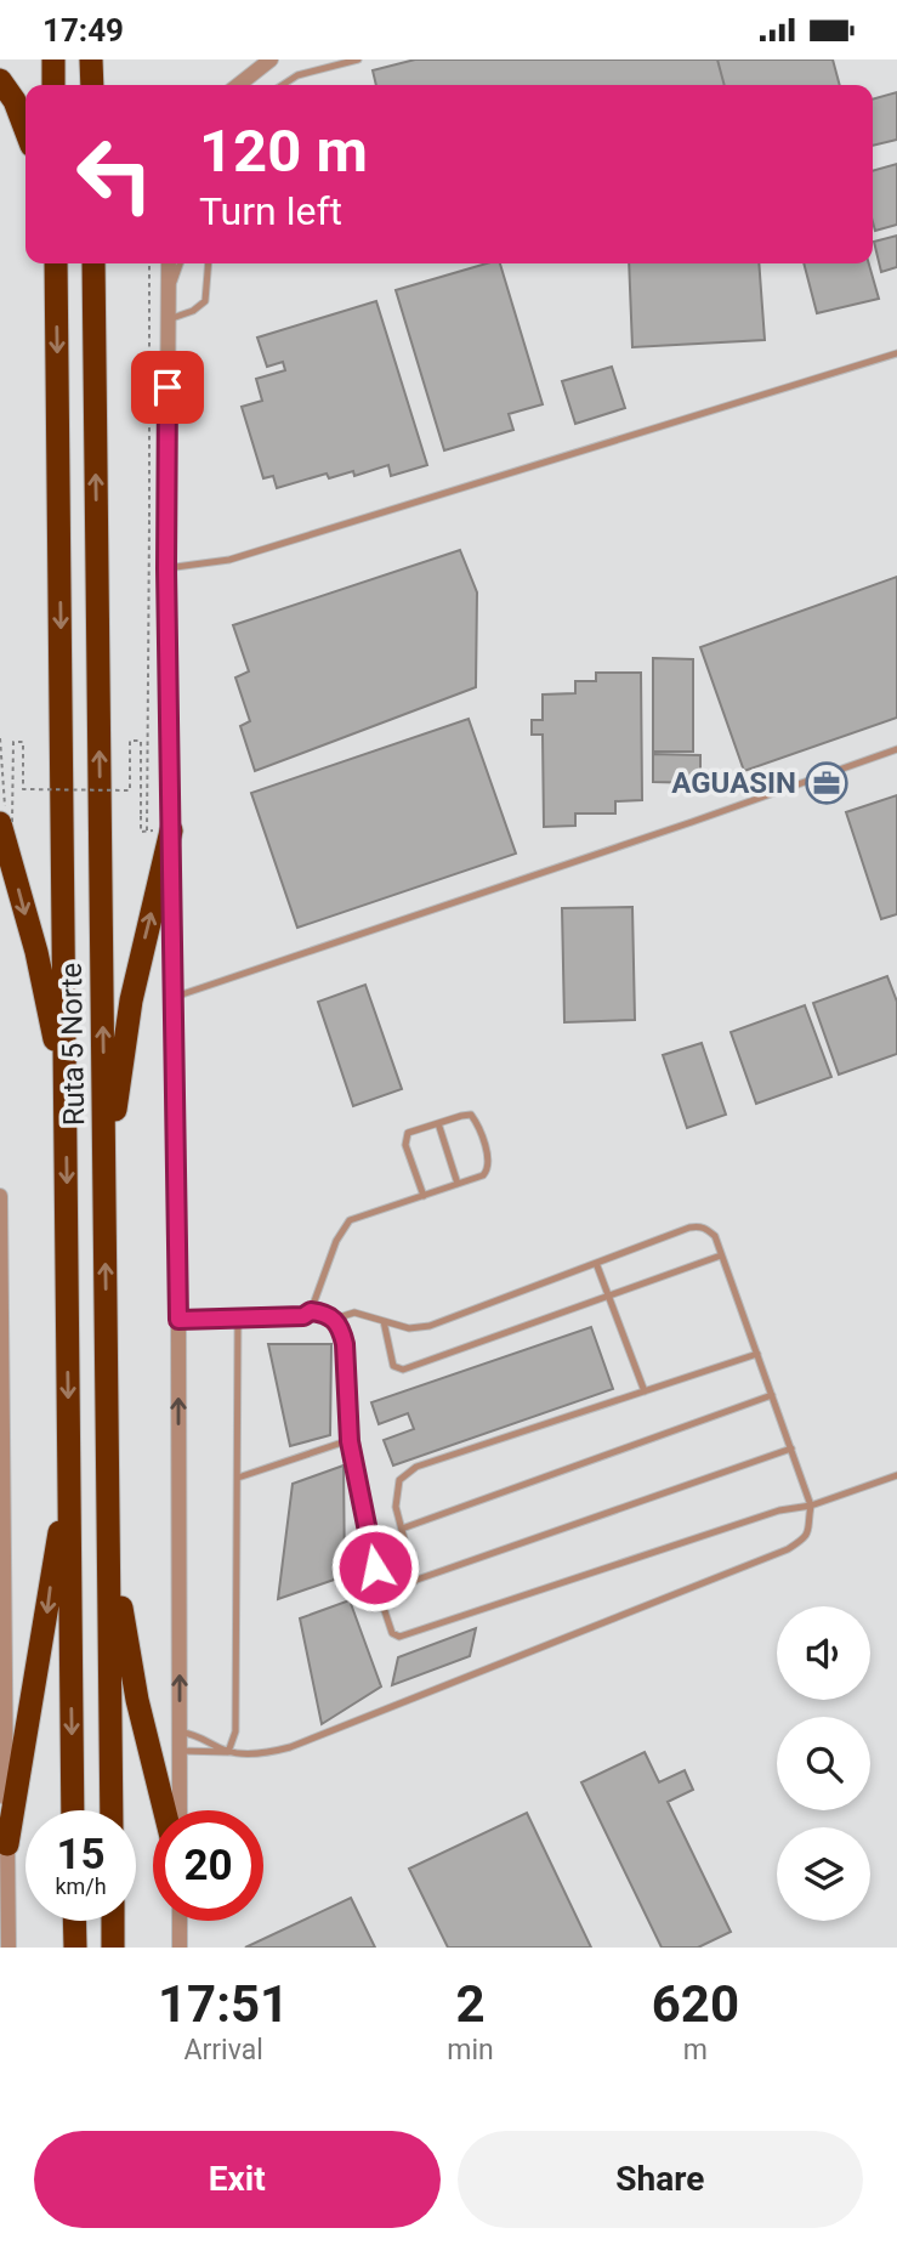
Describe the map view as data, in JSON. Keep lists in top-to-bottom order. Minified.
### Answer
{"streets":{"highway":["Ruta 5 Norte"]},"places":{"office":["AGUASIN"]},"page":{"status":"17:49","turn":["120 m","Turn left"],"speed":"15 km/h","limit":"20","eta":["17:51","Arrival","2","min","620","m"],"buttons":["Exit","Share"]}}
